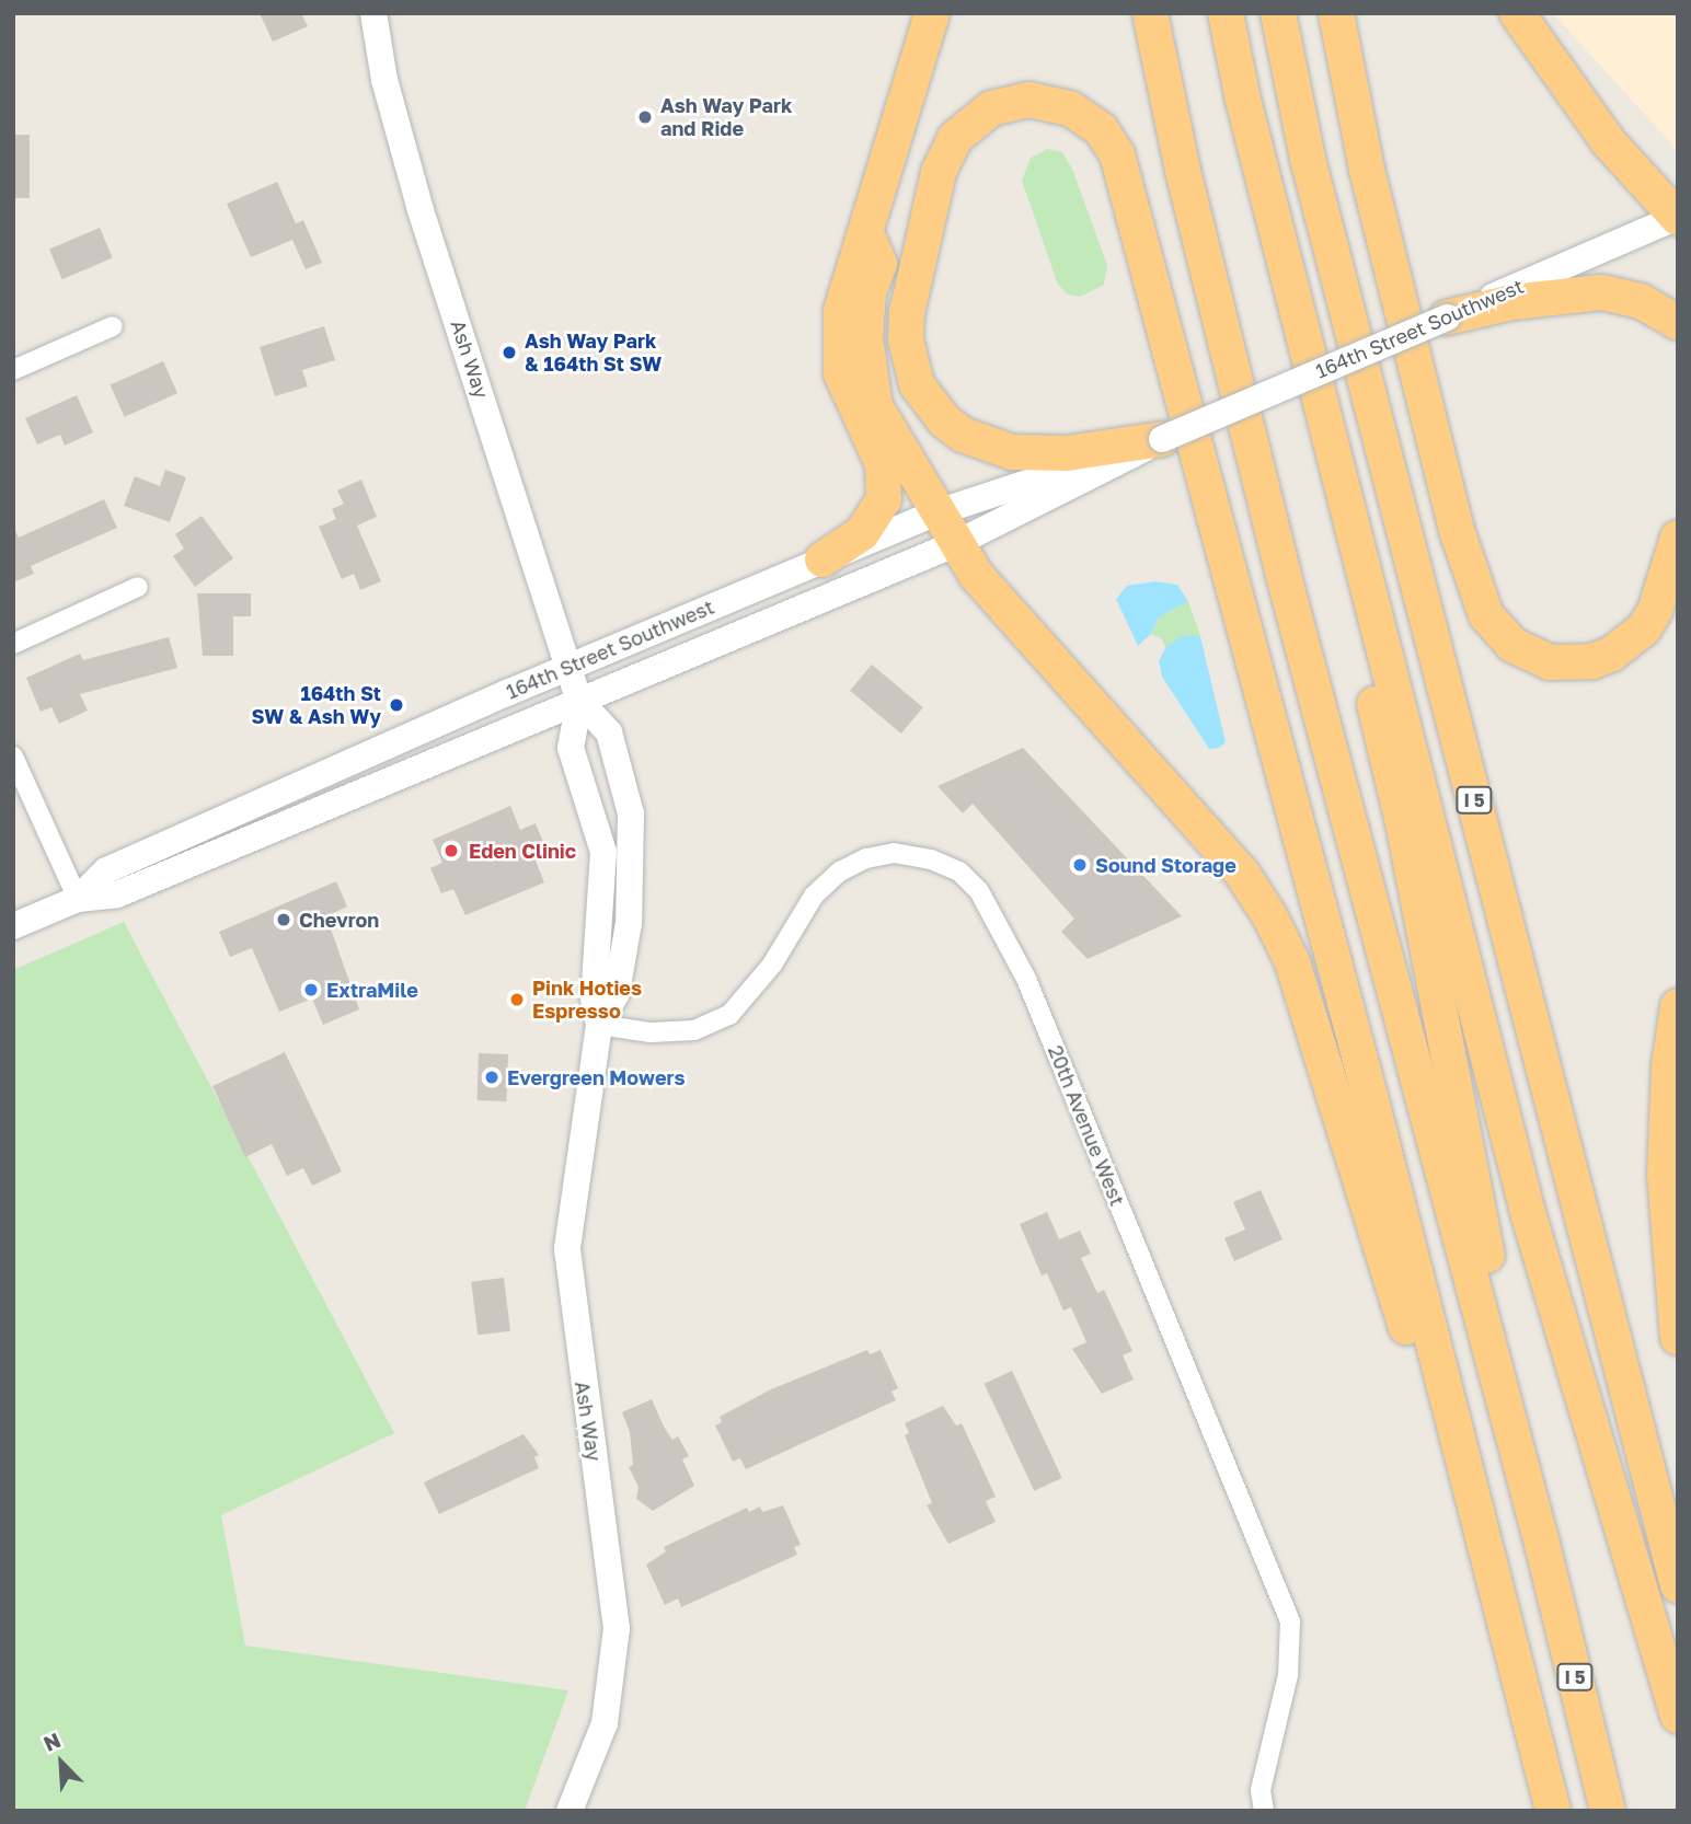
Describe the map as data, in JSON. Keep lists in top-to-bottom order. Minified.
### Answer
{"streets":{"highway":["I 5"],"main road":["164th Street Southwest","Ash Way"],"street":["20th Avenue West"]},"crossings":[["164th Street Southwest","Ash Way"],["Ash Way","20th Avenue West"]],"places":["Ash Way Park and Ride","Ash Way Park & 164th St SW","164th St SW & Ash Wy","Eden Clinic","Sound Storage","Chevron","ExtraMile","Pink Hoties Espresso","Evergreen Mowers"],"north":"top left"}
